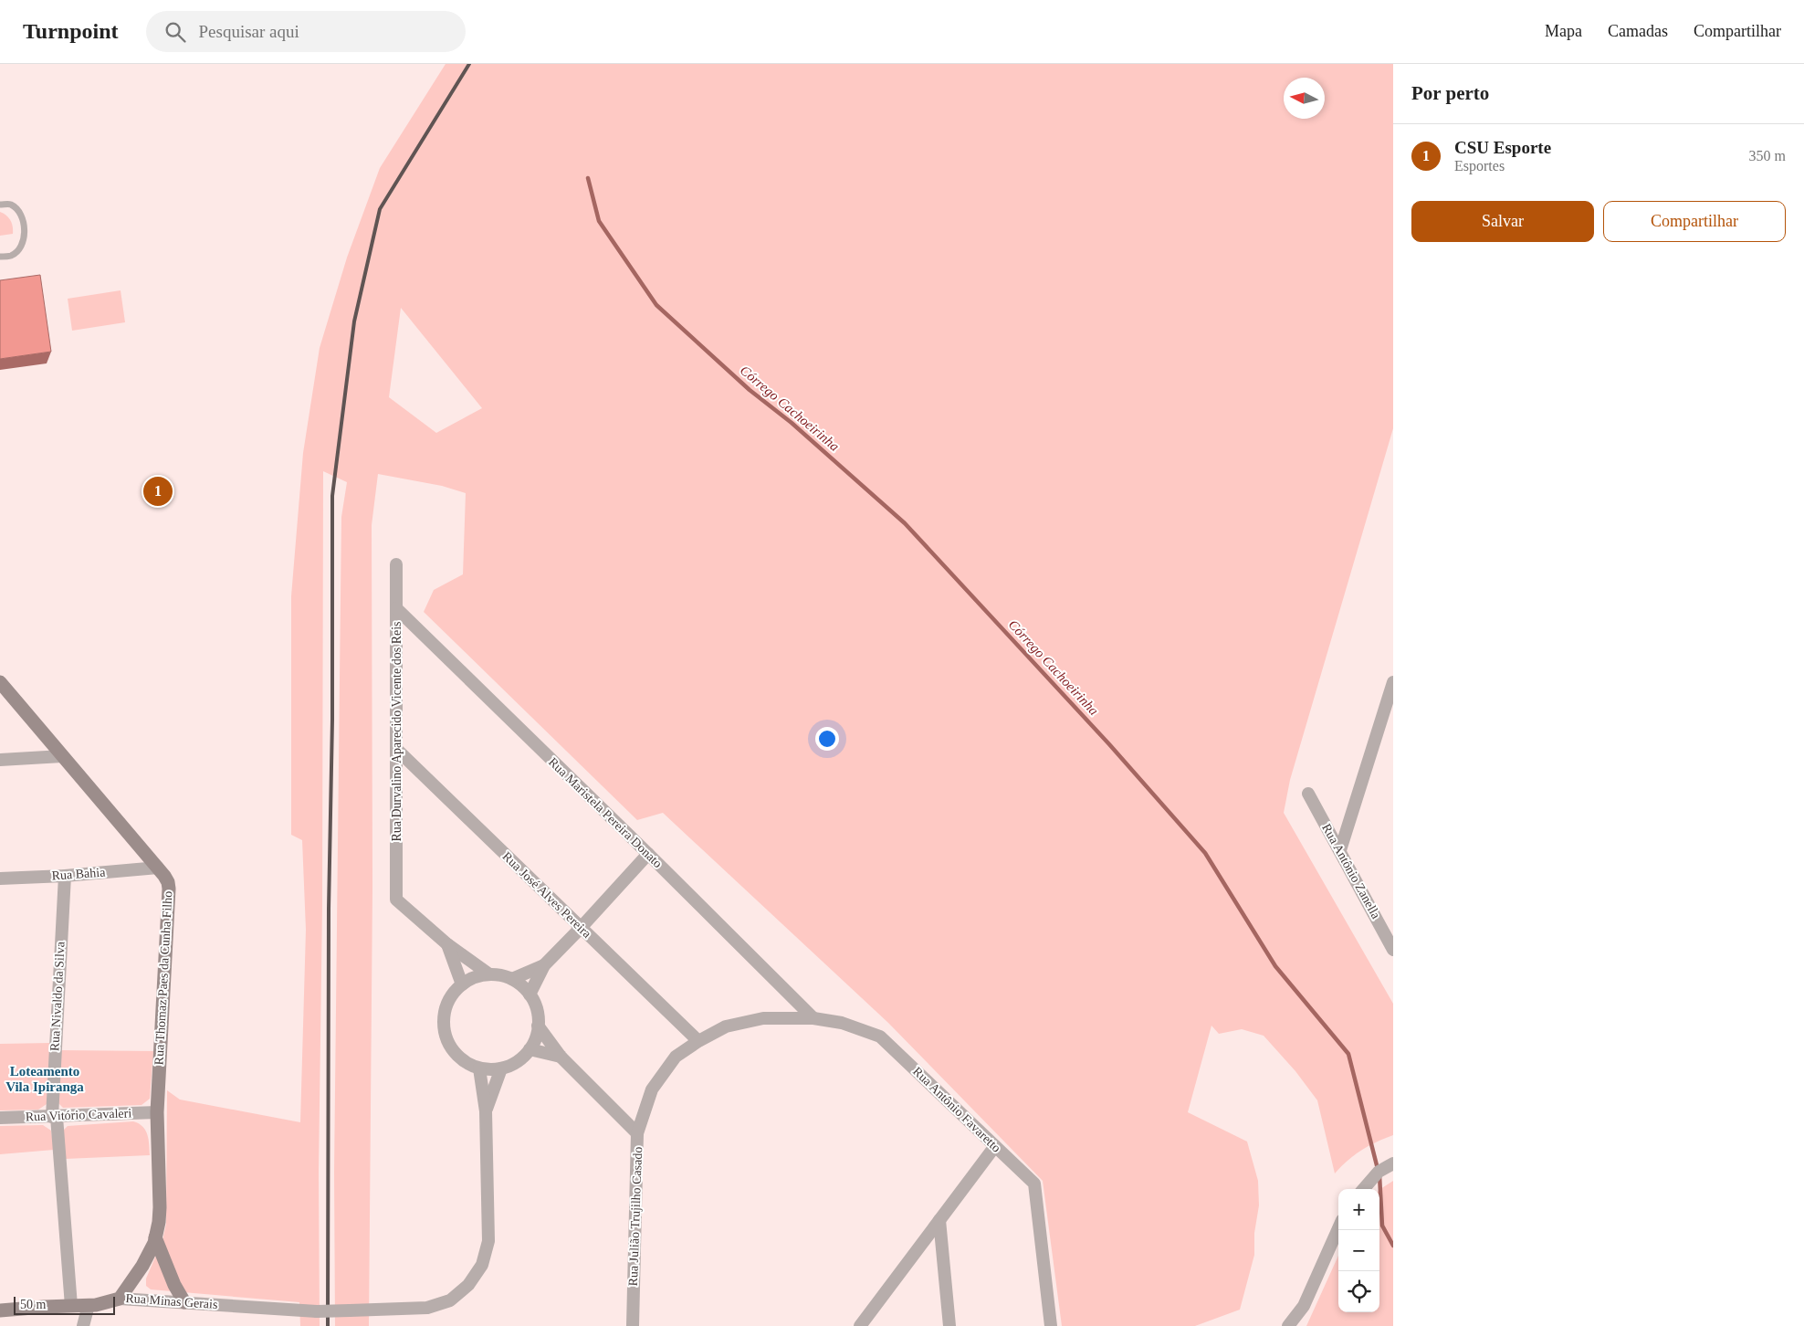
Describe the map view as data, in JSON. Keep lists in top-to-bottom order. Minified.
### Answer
{"streets":{"street":["Rua Durvalino Aparecido Vicente dos Reis","Rua Maristela Pereira Donato","Rua Antônio Zanella","Rua Bahia","Rua José Alves Pereira","Rua Thomaz Paes da Cunha Filho","Rua Nivaldo da Silva","Rua Antônio Favaretto","Rua Vitório Cavaleri","Rua Julião Trujilho Casado","Rua Minas Gerais"]},"crossings":[["Rua Durvalino Aparecido Vicente dos Reis","Rua Maristela Pereira Donato"],["Rua Durvalino Aparecido Vicente dos Reis","Rua José Alves Pereira"],["Rua Maristela Pereira Donato","Rua Antônio Favaretto"],["Rua Bahia","Rua Thomaz Paes da Cunha Filho"],["Rua Bahia","Rua Nivaldo da Silva"],["Rua Thomaz Paes da Cunha Filho","Rua Vitório Cavaleri"],["Rua Thomaz Paes da Cunha Filho","Rua Minas Gerais"],["Rua Nivaldo da Silva","Rua Vitório Cavaleri"],["Rua Nivaldo da Silva","Rua Minas Gerais"]],"districts":["Loteamento Vila Ipiranga"],"water":["Córrego Cachoeirinha"],"scale_bar":"50 m","north":"left","page":{"header":"Turnpoint","search":"Pesquisar aqui","nav":["Mapa","Camadas","Compartilhar"],"heading":"Por perto","list":[{"mark":"1","name":"CSU Esporte","note":"Esportes","value":"350 m"}],"buttons":["Salvar","Compartilhar"],"pins":"1","map_buttons":["+","−"],"scale":"50 m"}}
